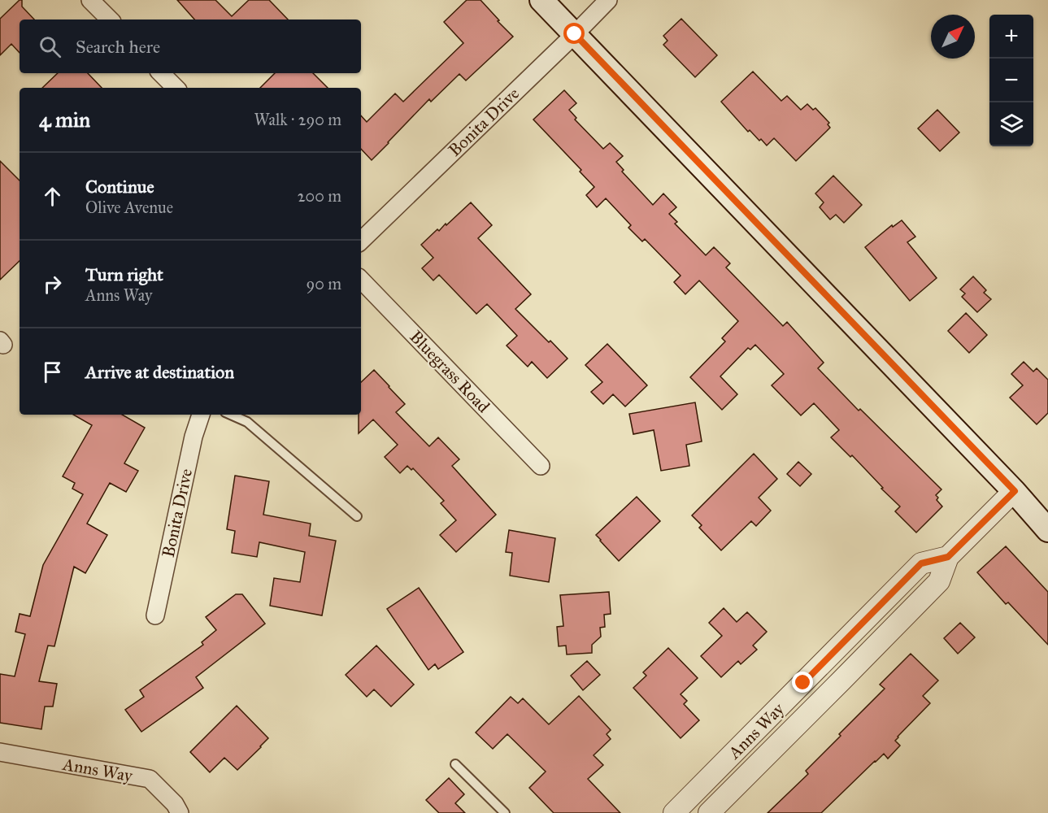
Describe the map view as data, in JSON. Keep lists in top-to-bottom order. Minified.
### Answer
{"streets":{"street":["Bonita Drive","Bluegrass Road","Anns Way"]},"north":"top right","page":{"map_buttons":["+","−"],"search":"Search here","heading":["4 min","Walk · 290 m"],"list":[["Continue","Olive Avenue","200 m"],["Turn right","Anns Way","90 m"],"Arrive at destination"]}}
